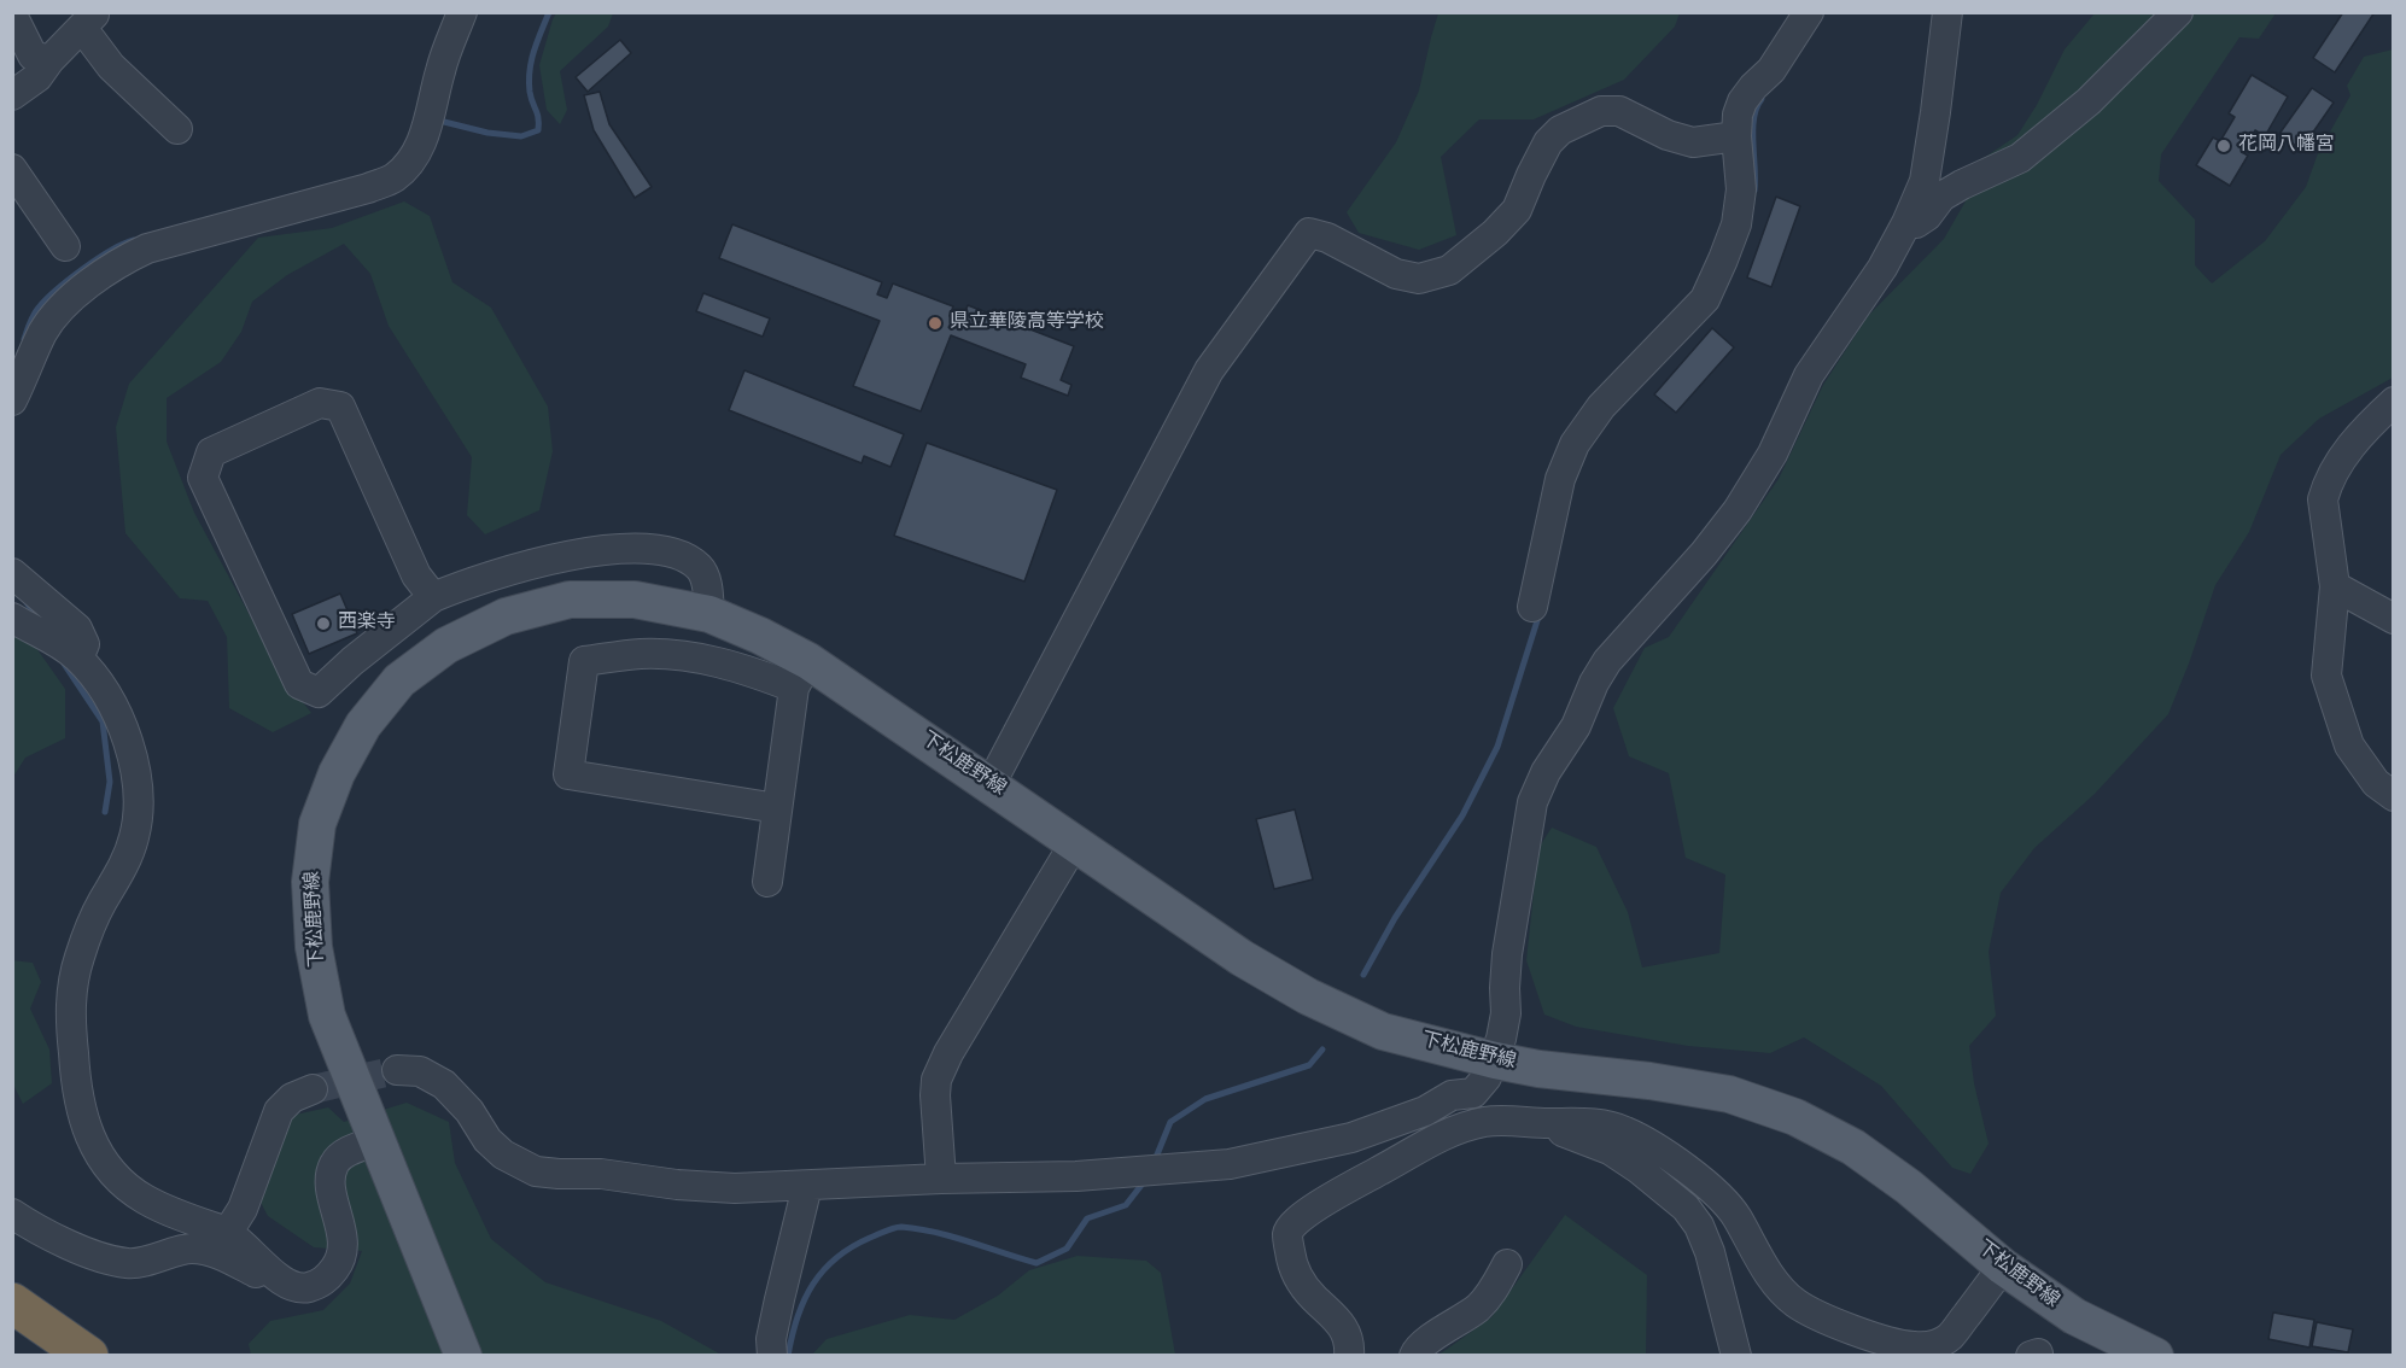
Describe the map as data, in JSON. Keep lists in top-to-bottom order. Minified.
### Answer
{"streets":{"main road":["下松鹿野線"]},"places":["花岡八幡宮","県立華陵高等学校","西楽寺"]}
